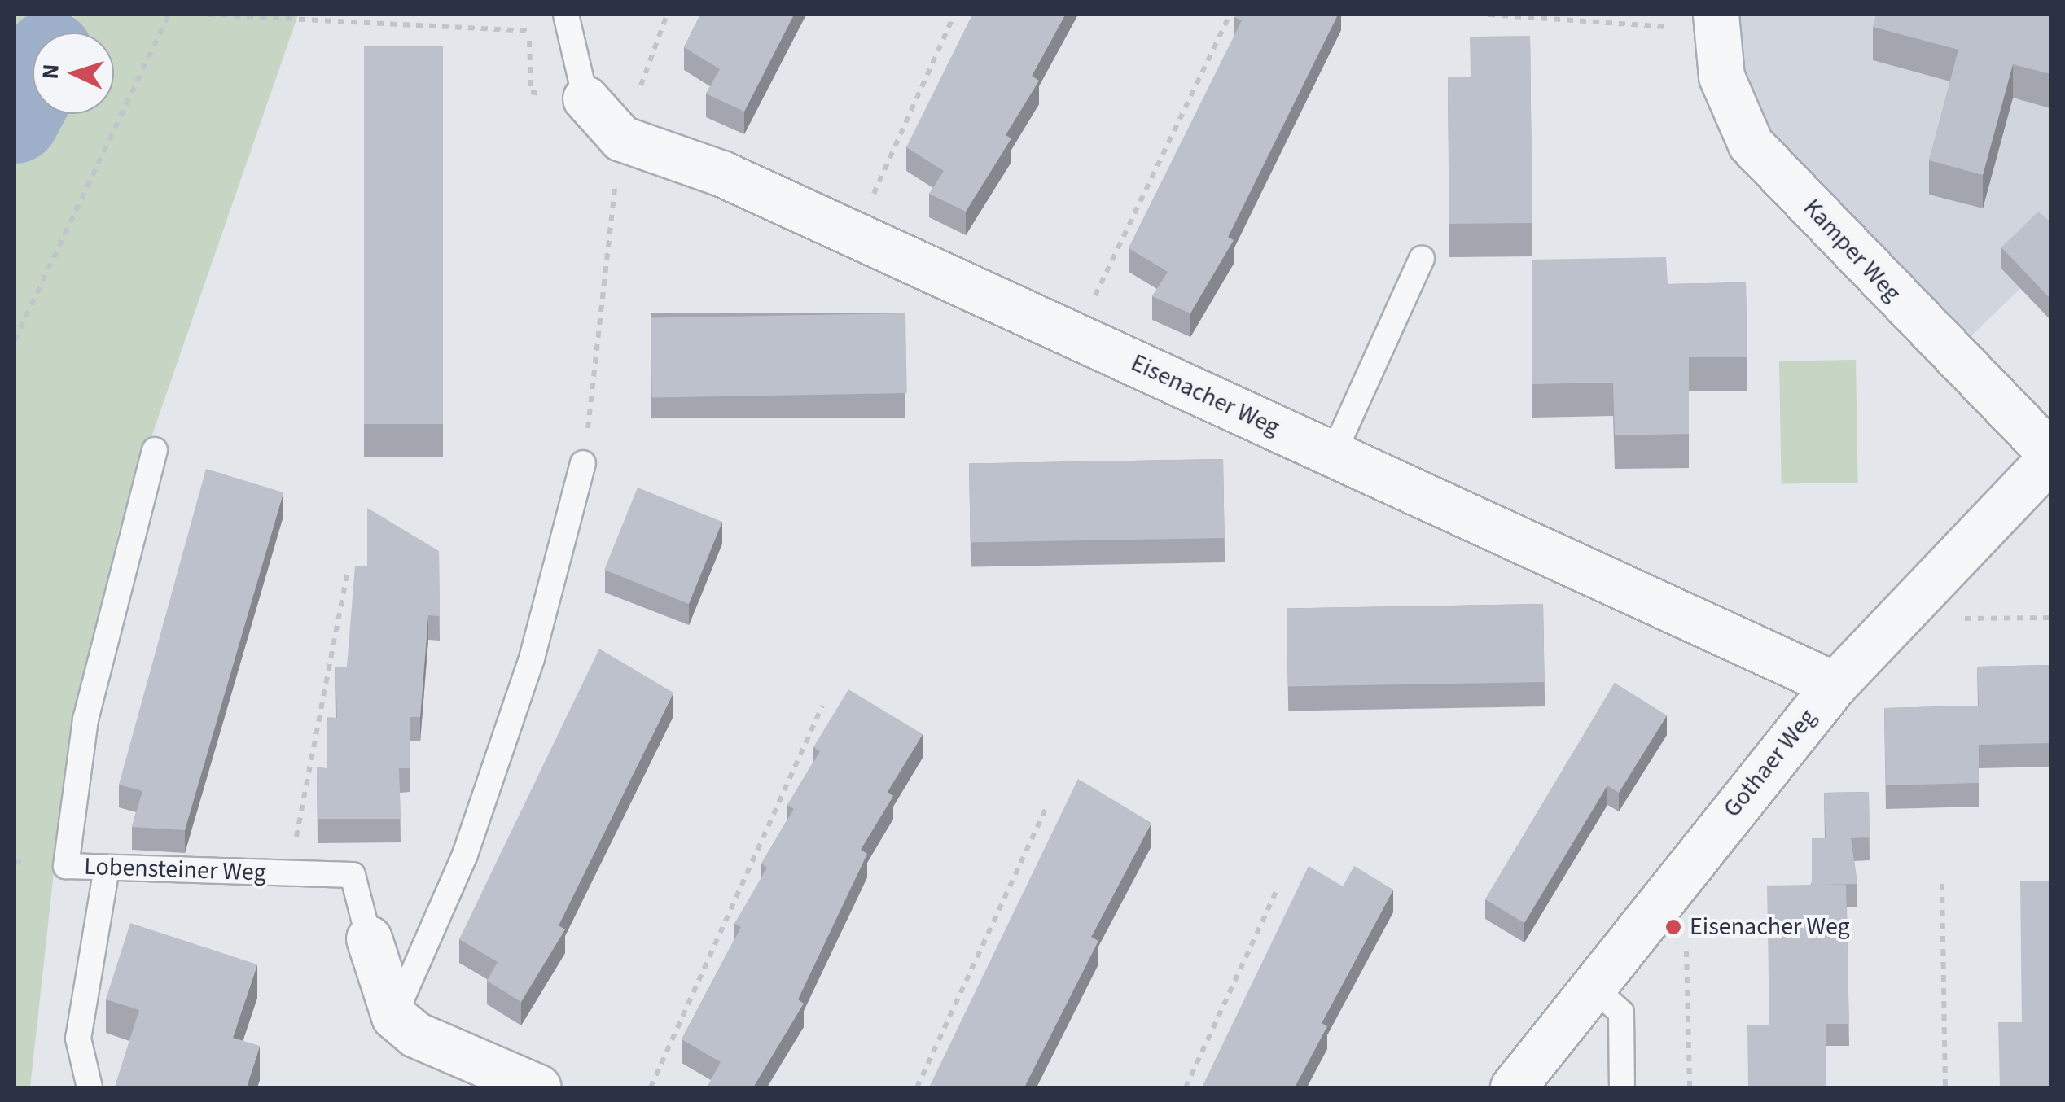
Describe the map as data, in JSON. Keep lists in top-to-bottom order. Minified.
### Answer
{"streets":{"street":["Kamper Weg","Eisenacher Weg","Gothaer Weg","Lobensteiner Weg"]},"crossings":[["Kamper Weg","Gothaer Weg"],["Eisenacher Weg","Gothaer Weg"]],"places":["Eisenacher Weg"],"north":"left"}
